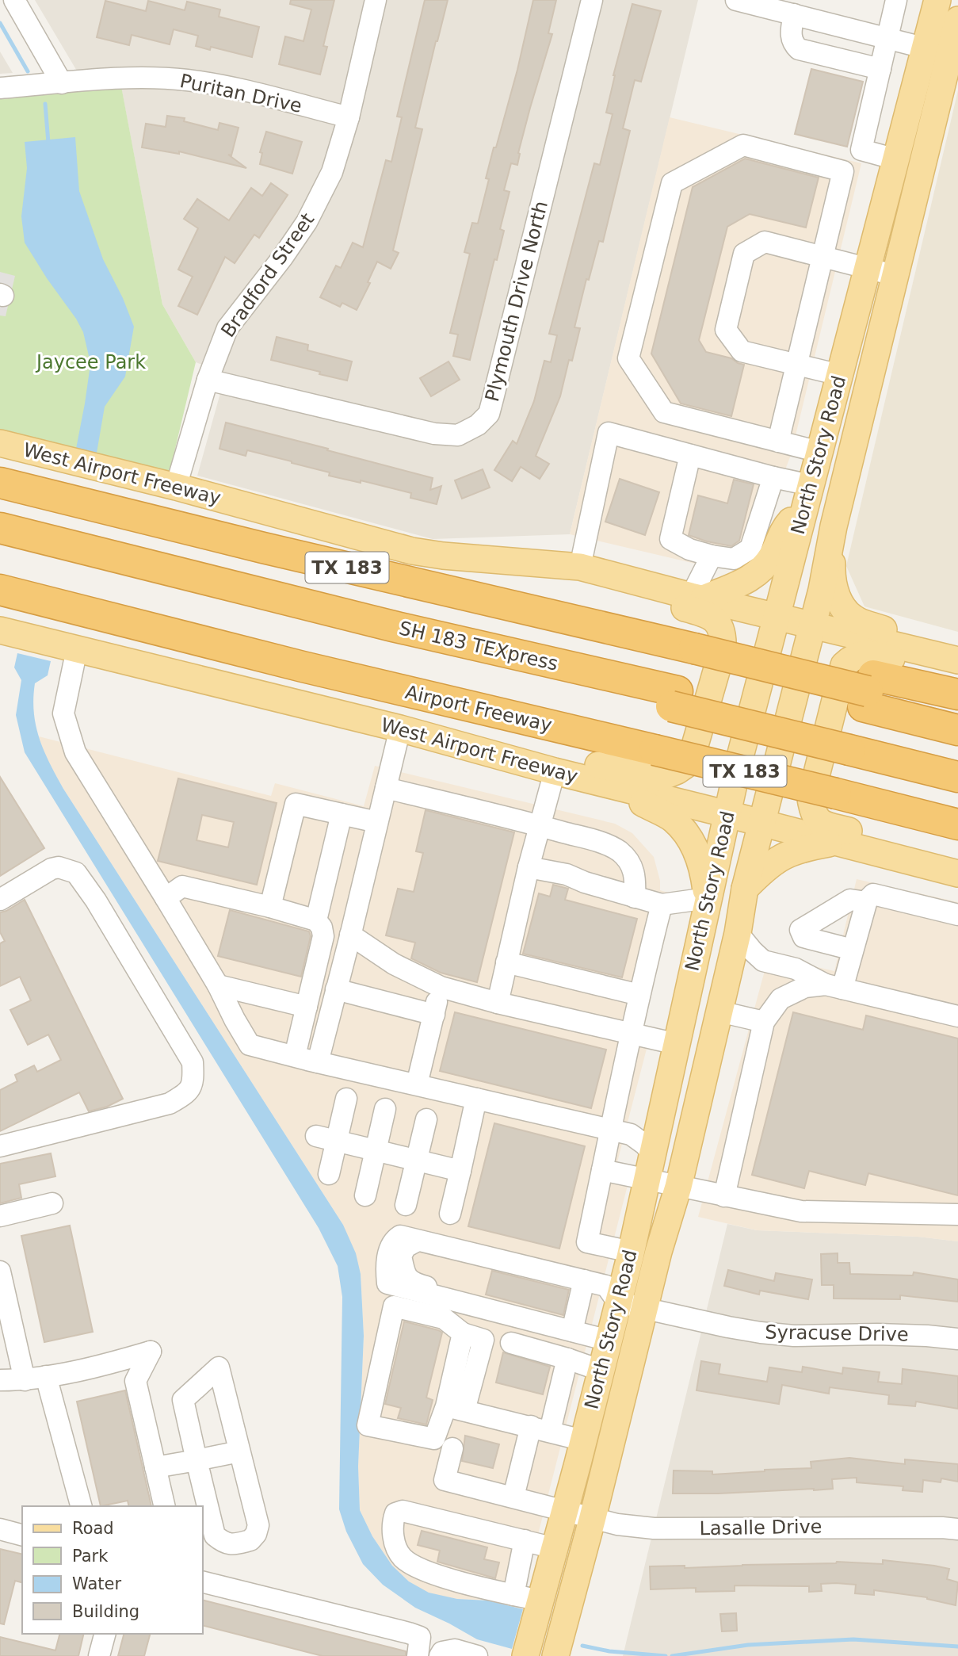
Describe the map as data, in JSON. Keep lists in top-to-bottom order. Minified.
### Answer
{"streets":{"highway":["TX 183","SH 183 TEXpress","Airport Freeway"],"main road":["North Story Road","West Airport Freeway"],"street":["Puritan Drive","Bradford Street","Plymouth Drive North","Syracuse Drive","Lasalle Drive"]},"crossings":[["Puritan Drive","Bradford Street"],["Bradford Street","Plymouth Drive North"],["Bradford Street","West Airport Freeway"],["North Story Road","West Airport Freeway"],["North Story Road","Syracuse Drive"],["North Story Road","Lasalle Drive"]],"parks":["Jaycee Park"],"legend":["Road","Park","Water","Building"]}
